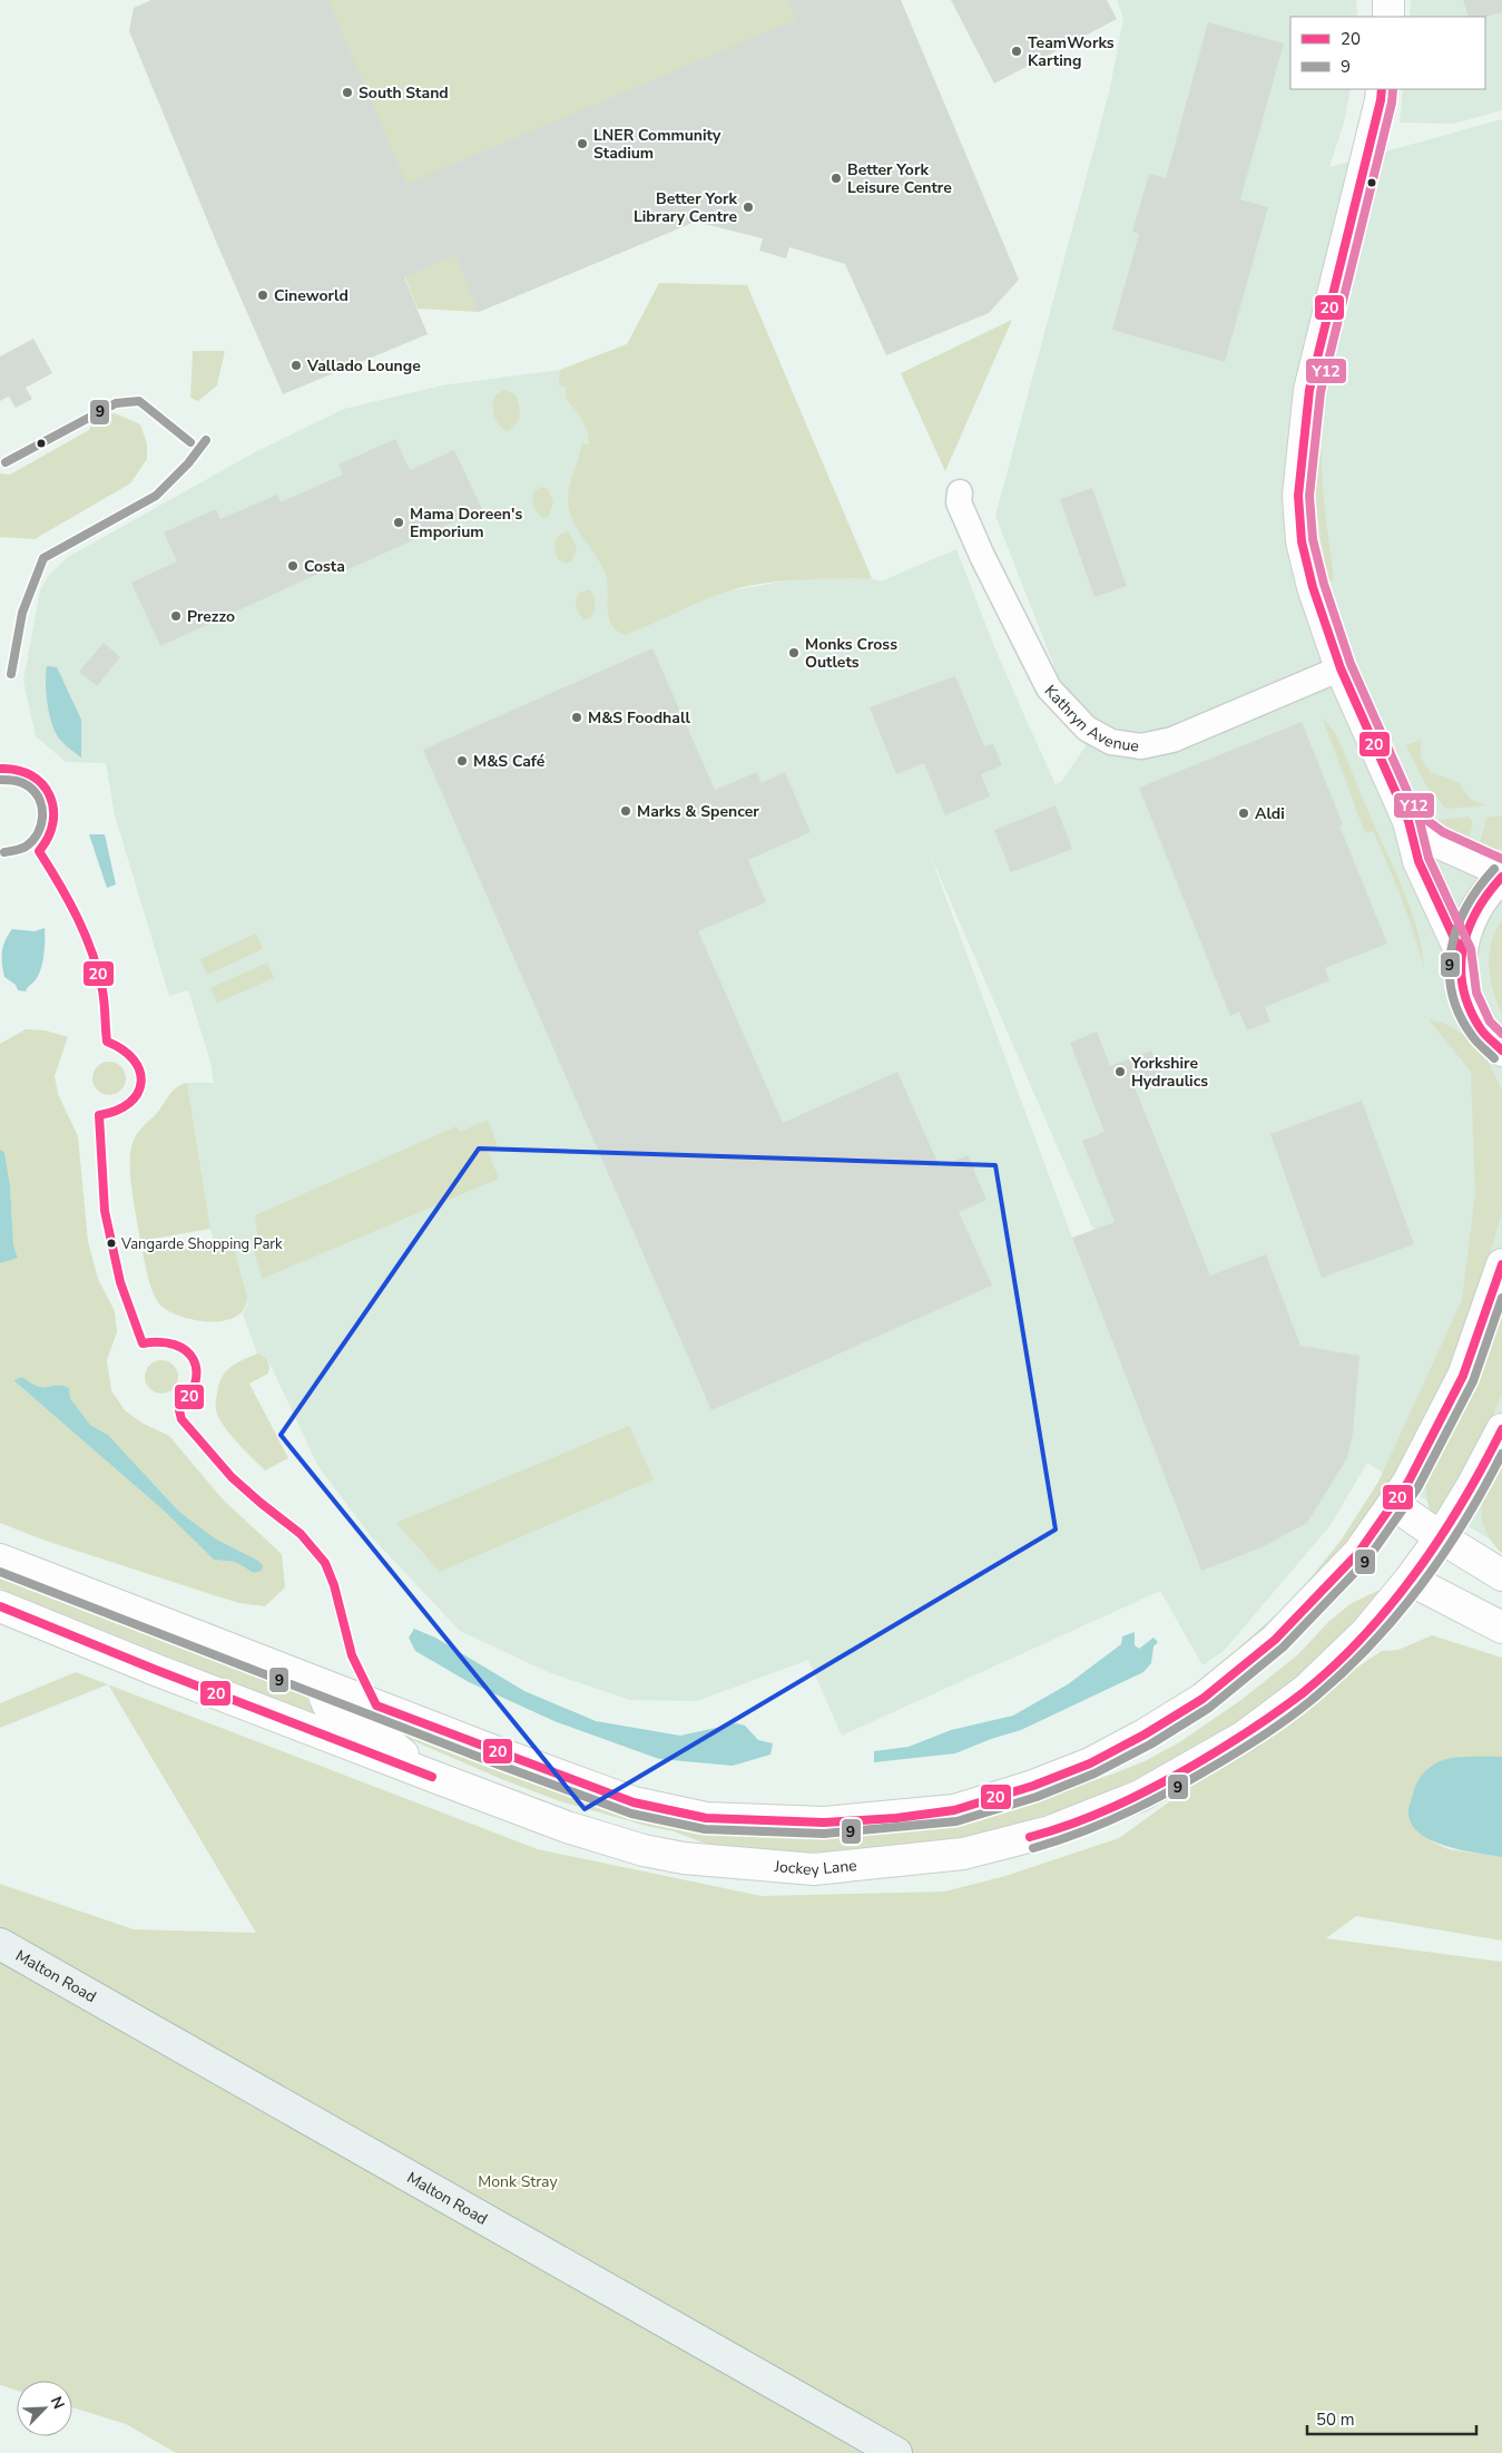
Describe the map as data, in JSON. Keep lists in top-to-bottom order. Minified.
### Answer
{"streets":{"main road":["Malton Road"],"street":["Kathryn Avenue","Jockey Lane"]},"parks":["Monk Stray"],"places":["TeamWorks Karting","South Stand","LNER Community Stadium","Better York Leisure Centre","Better York Library Centre","Cineworld","Vallado Lounge","Mama Doreen's Emporium","Costa","Prezzo","Monks Cross Outlets","M&S Foodhall","M&S Café","Marks & Spencer","Aldi","Yorkshire Hydraulics","Vangarde Shopping Park"],"lines":["transit line 20","transit line Y12","transit line 9"],"legend":["20","9"],"scale_bar":"50 m","north":"top right"}
